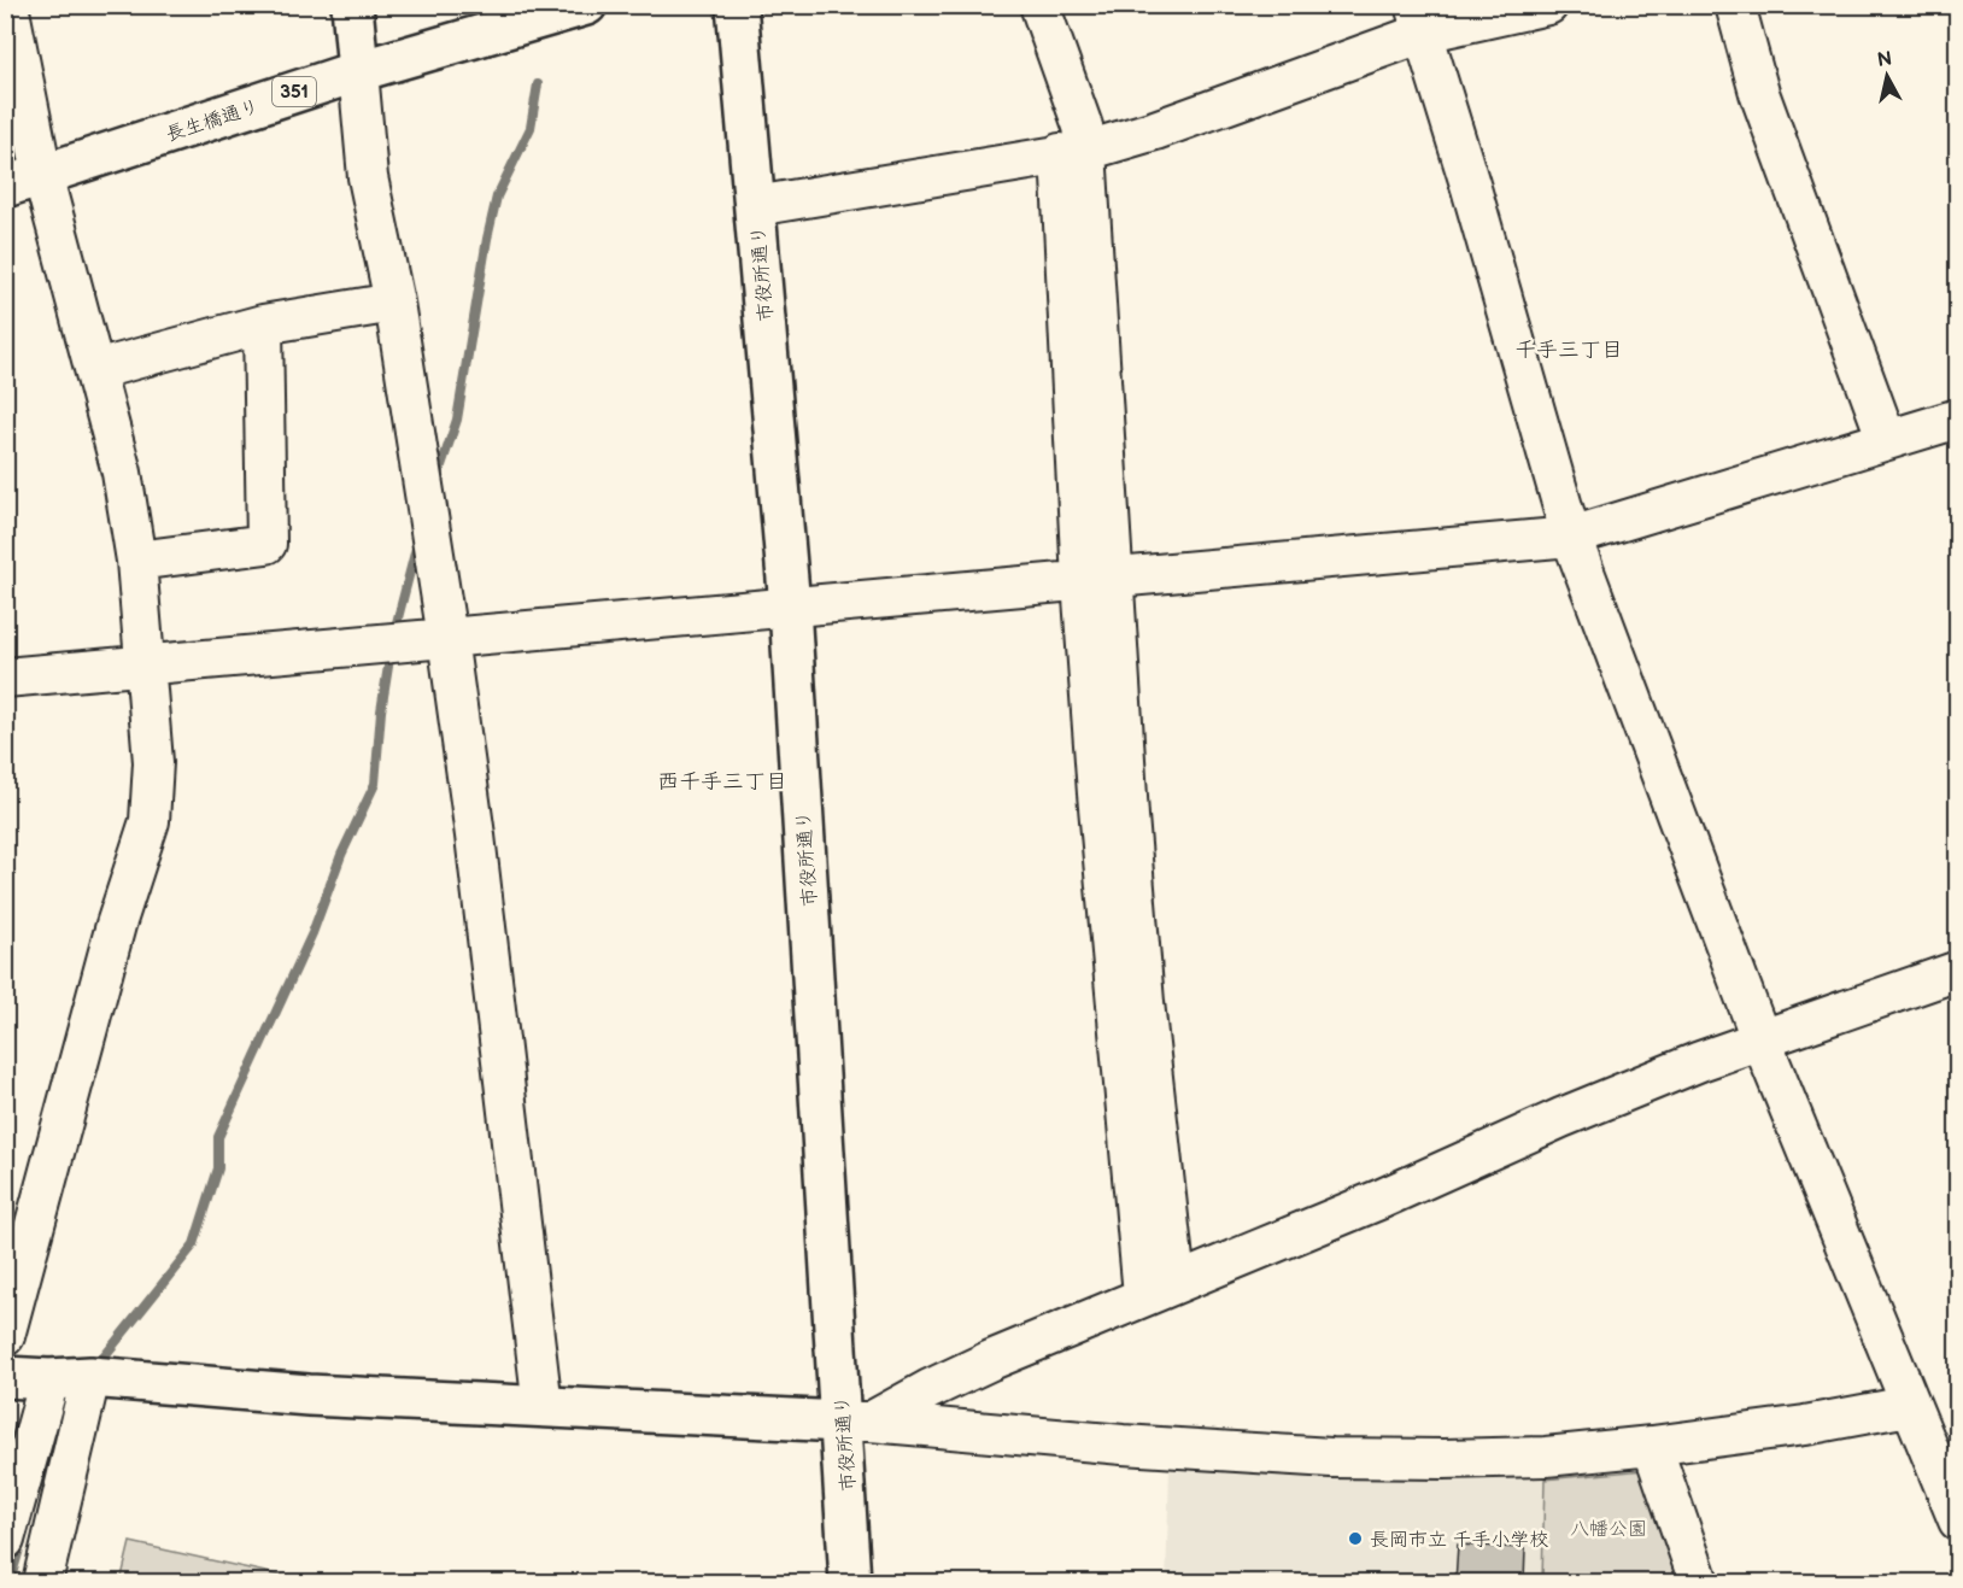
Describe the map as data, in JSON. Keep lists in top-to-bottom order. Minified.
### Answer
{"streets":{"main road":["351","長生橋通り","市役所通り"]},"districts":["千手三丁目","西千手三丁目"],"parks":["八幡公園"],"places":["長岡市立 千手小学校"],"north":"top"}
